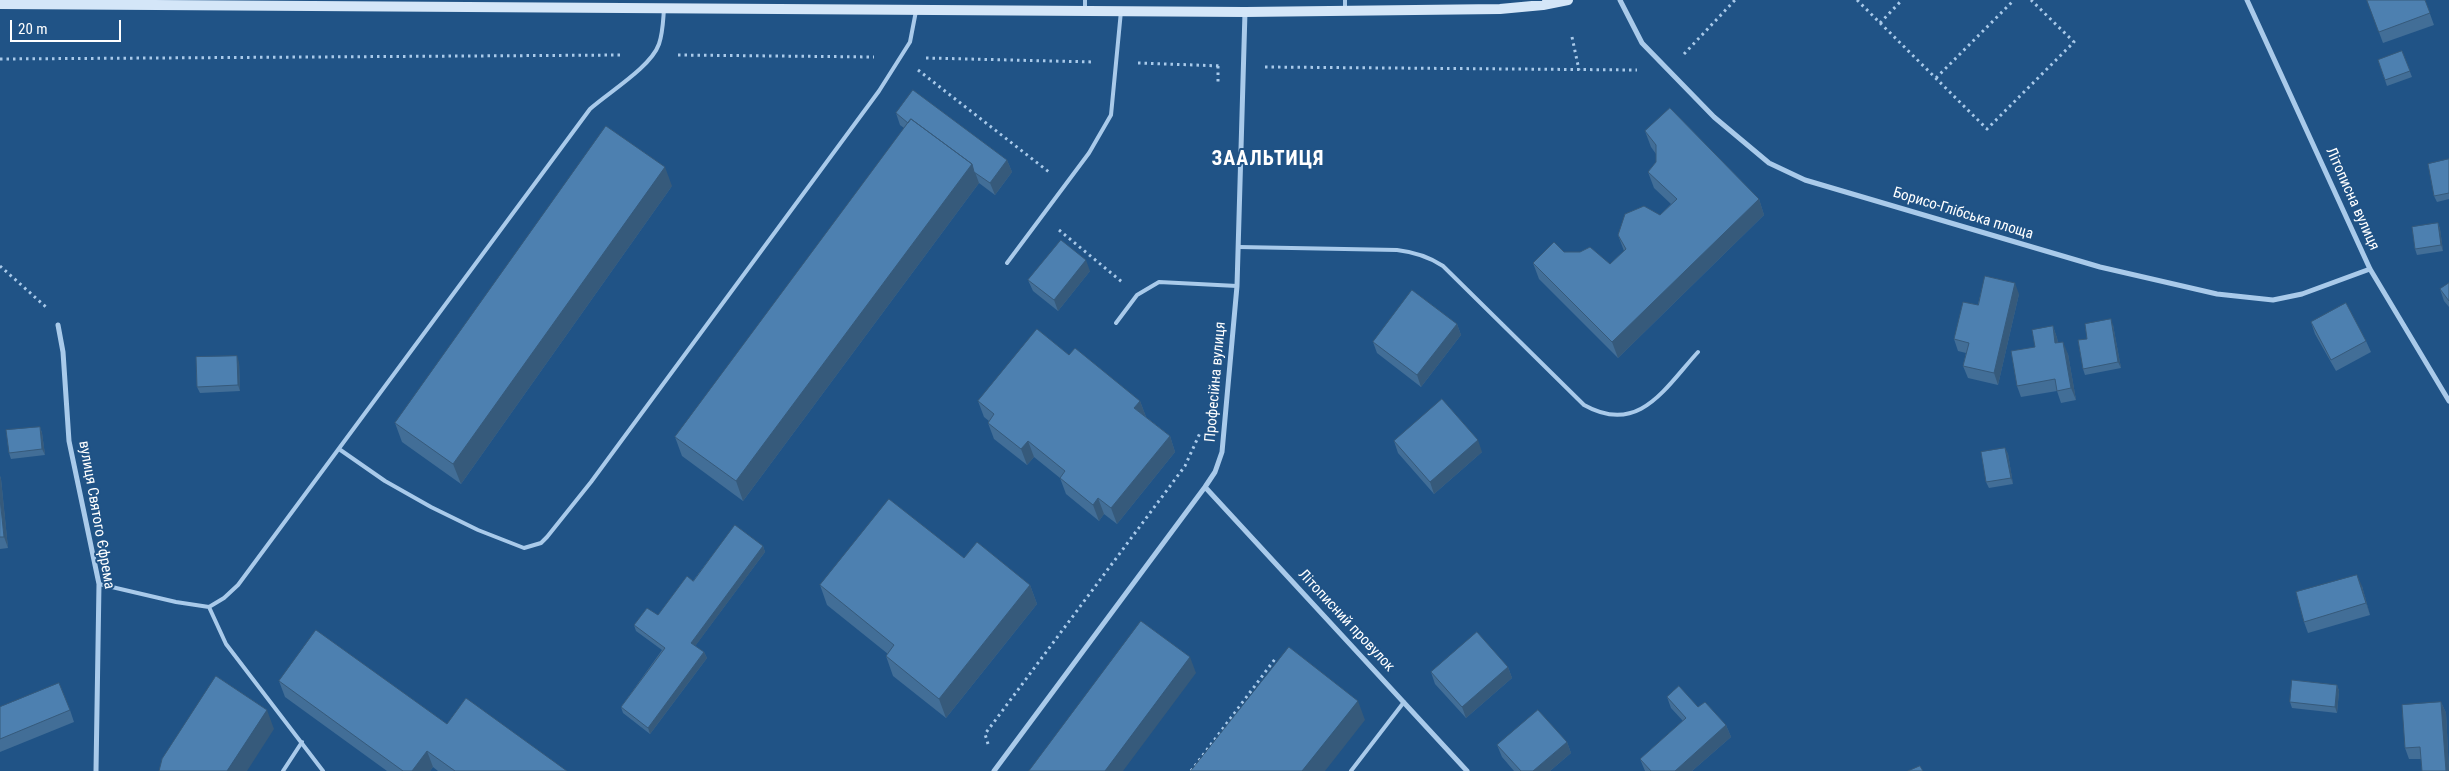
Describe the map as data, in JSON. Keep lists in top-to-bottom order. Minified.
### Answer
{"streets":{"street":["Літописна вулиця","Борисо-Глібська площа","Професійна вулиця","вулиця Святого Єфрема","Літописний провулок"]},"crossings":[["Літописна вулиця","Борисо-Глібська площа"],["Професійна вулиця","Літописний провулок"]],"districts":["ЗААЛЬТИЦЯ"],"scale_bar":"20 m"}
